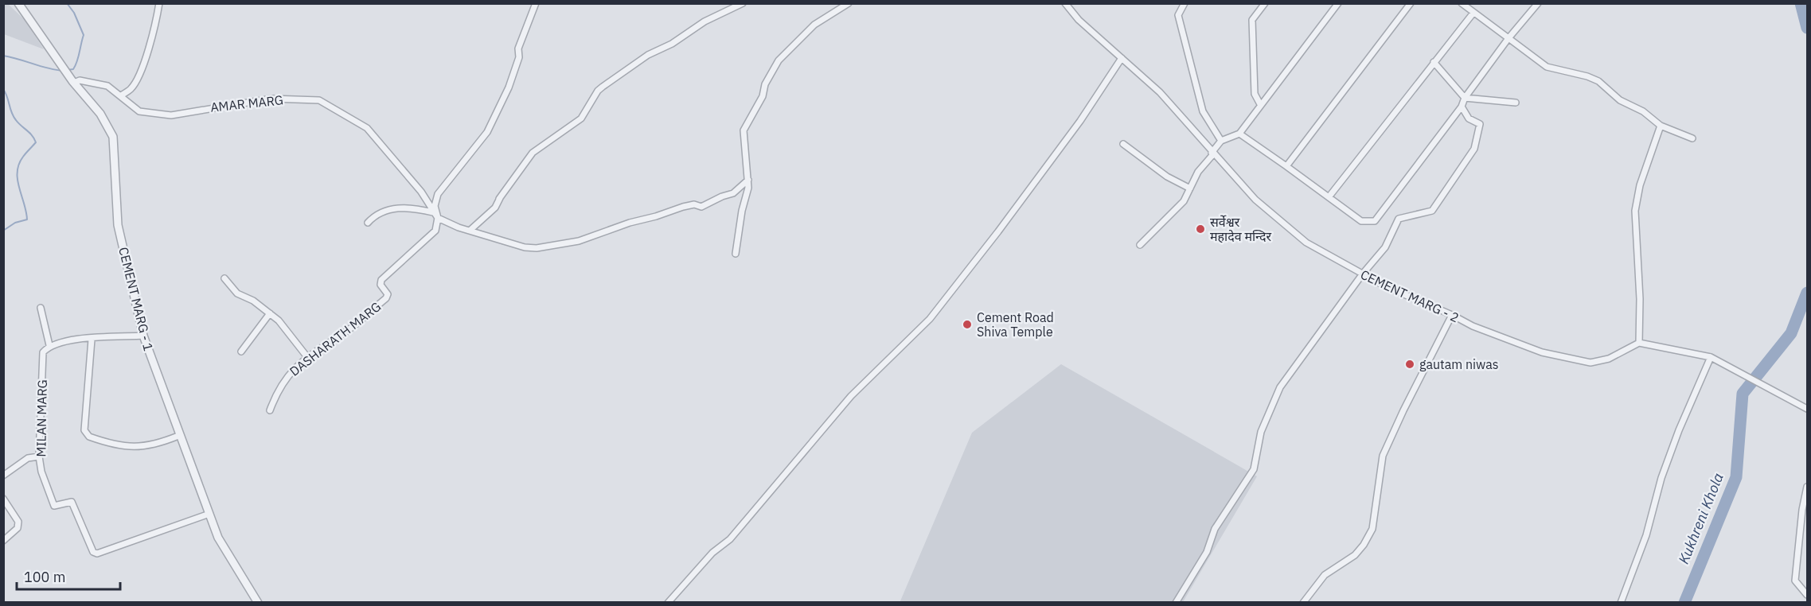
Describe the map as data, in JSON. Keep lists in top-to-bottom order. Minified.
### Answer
{"streets":{"street":["AMAR MARG","CEMENT MARG - 2","CEMENT MARG - 1","DASHARATH MARG","MILAN MARG"]},"crossings":[["AMAR MARG","CEMENT MARG - 1"],["AMAR MARG","DASHARATH MARG"],["CEMENT MARG - 1","MILAN MARG"]],"water":["Kukhreni Khola"],"places":["सर्वेश्वर महादेव मन्दिर","Cement Road Shiva Temple","gautam niwas"],"scale_bar":"100 m"}
